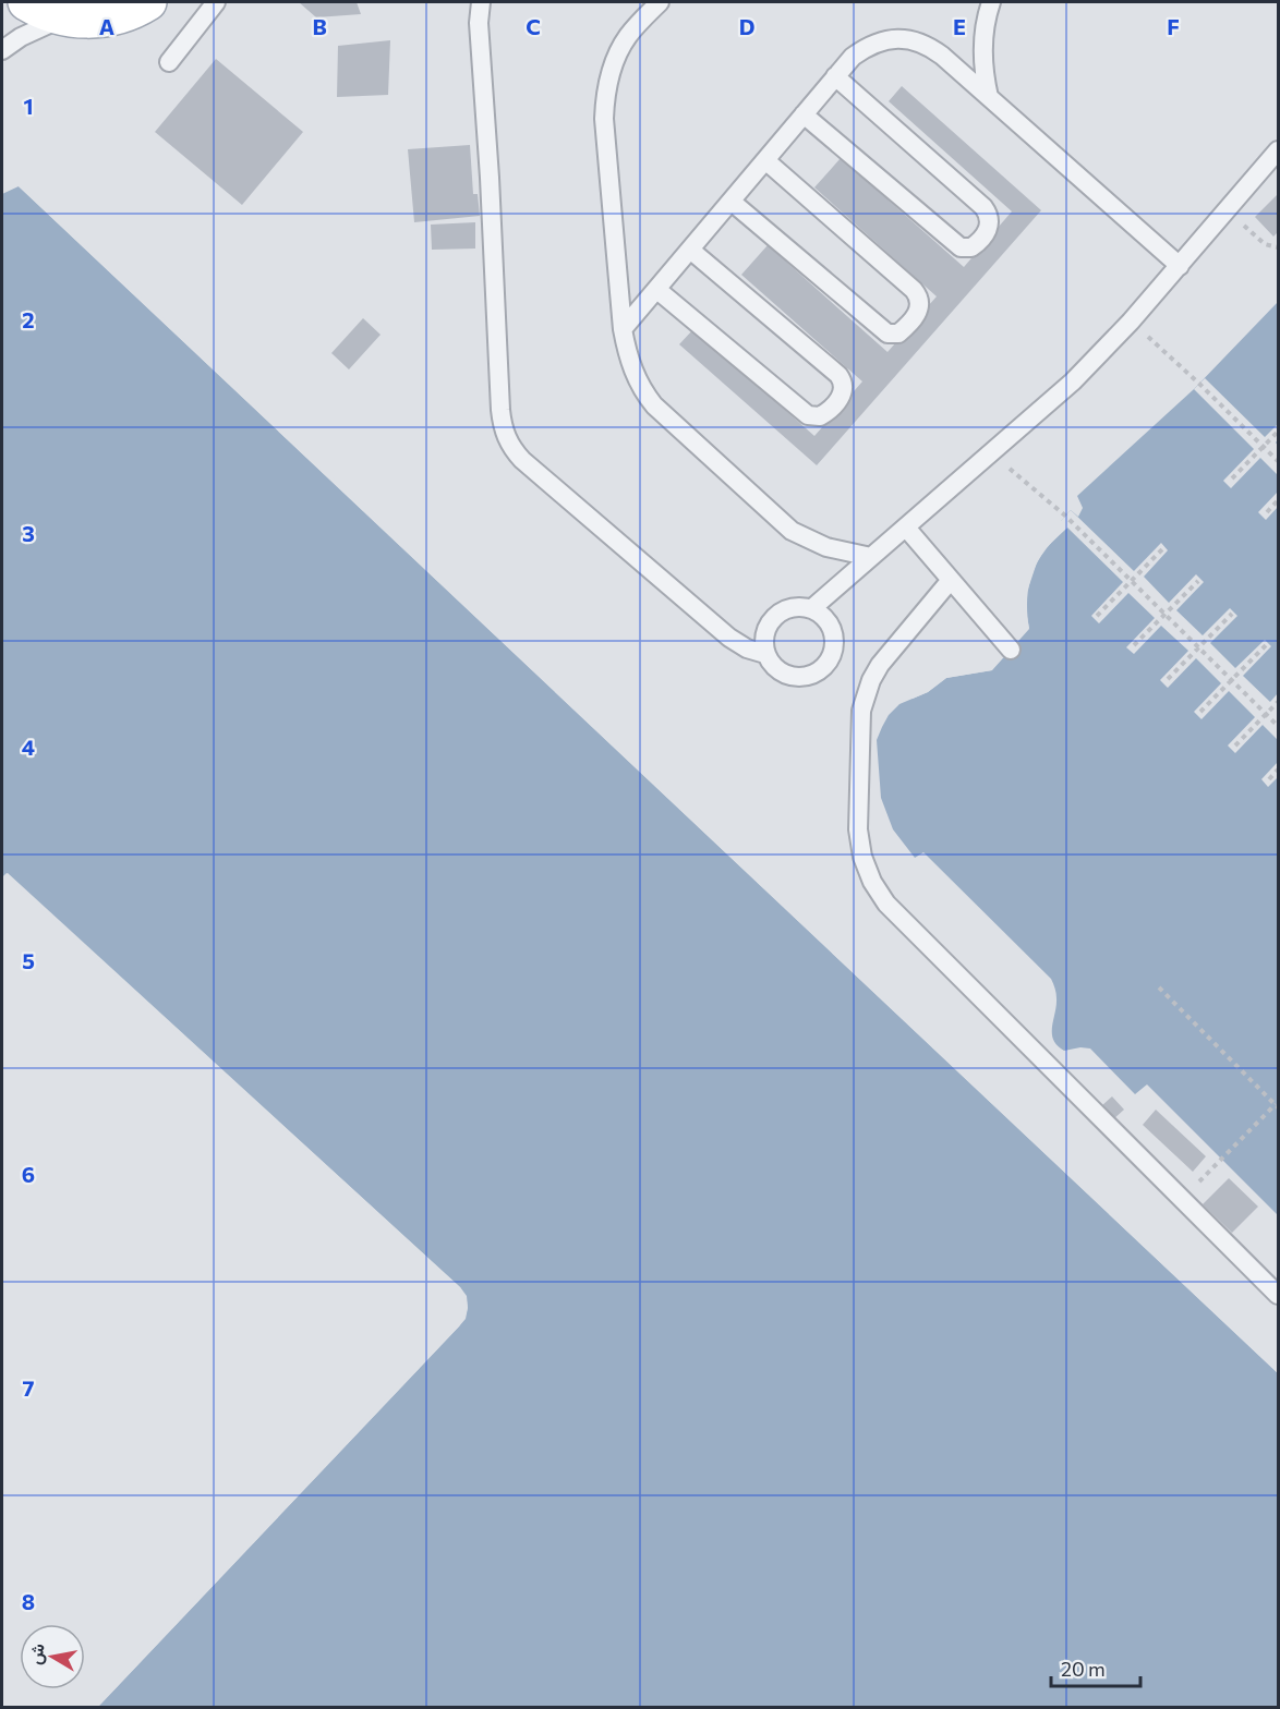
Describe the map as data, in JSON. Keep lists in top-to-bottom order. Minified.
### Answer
{"scale_bar":"20 m","north":"left","grid":{"columns":["A","B","C","D","E","F"],"rows":["1","2","3","4","5","6","7","8"]}}
